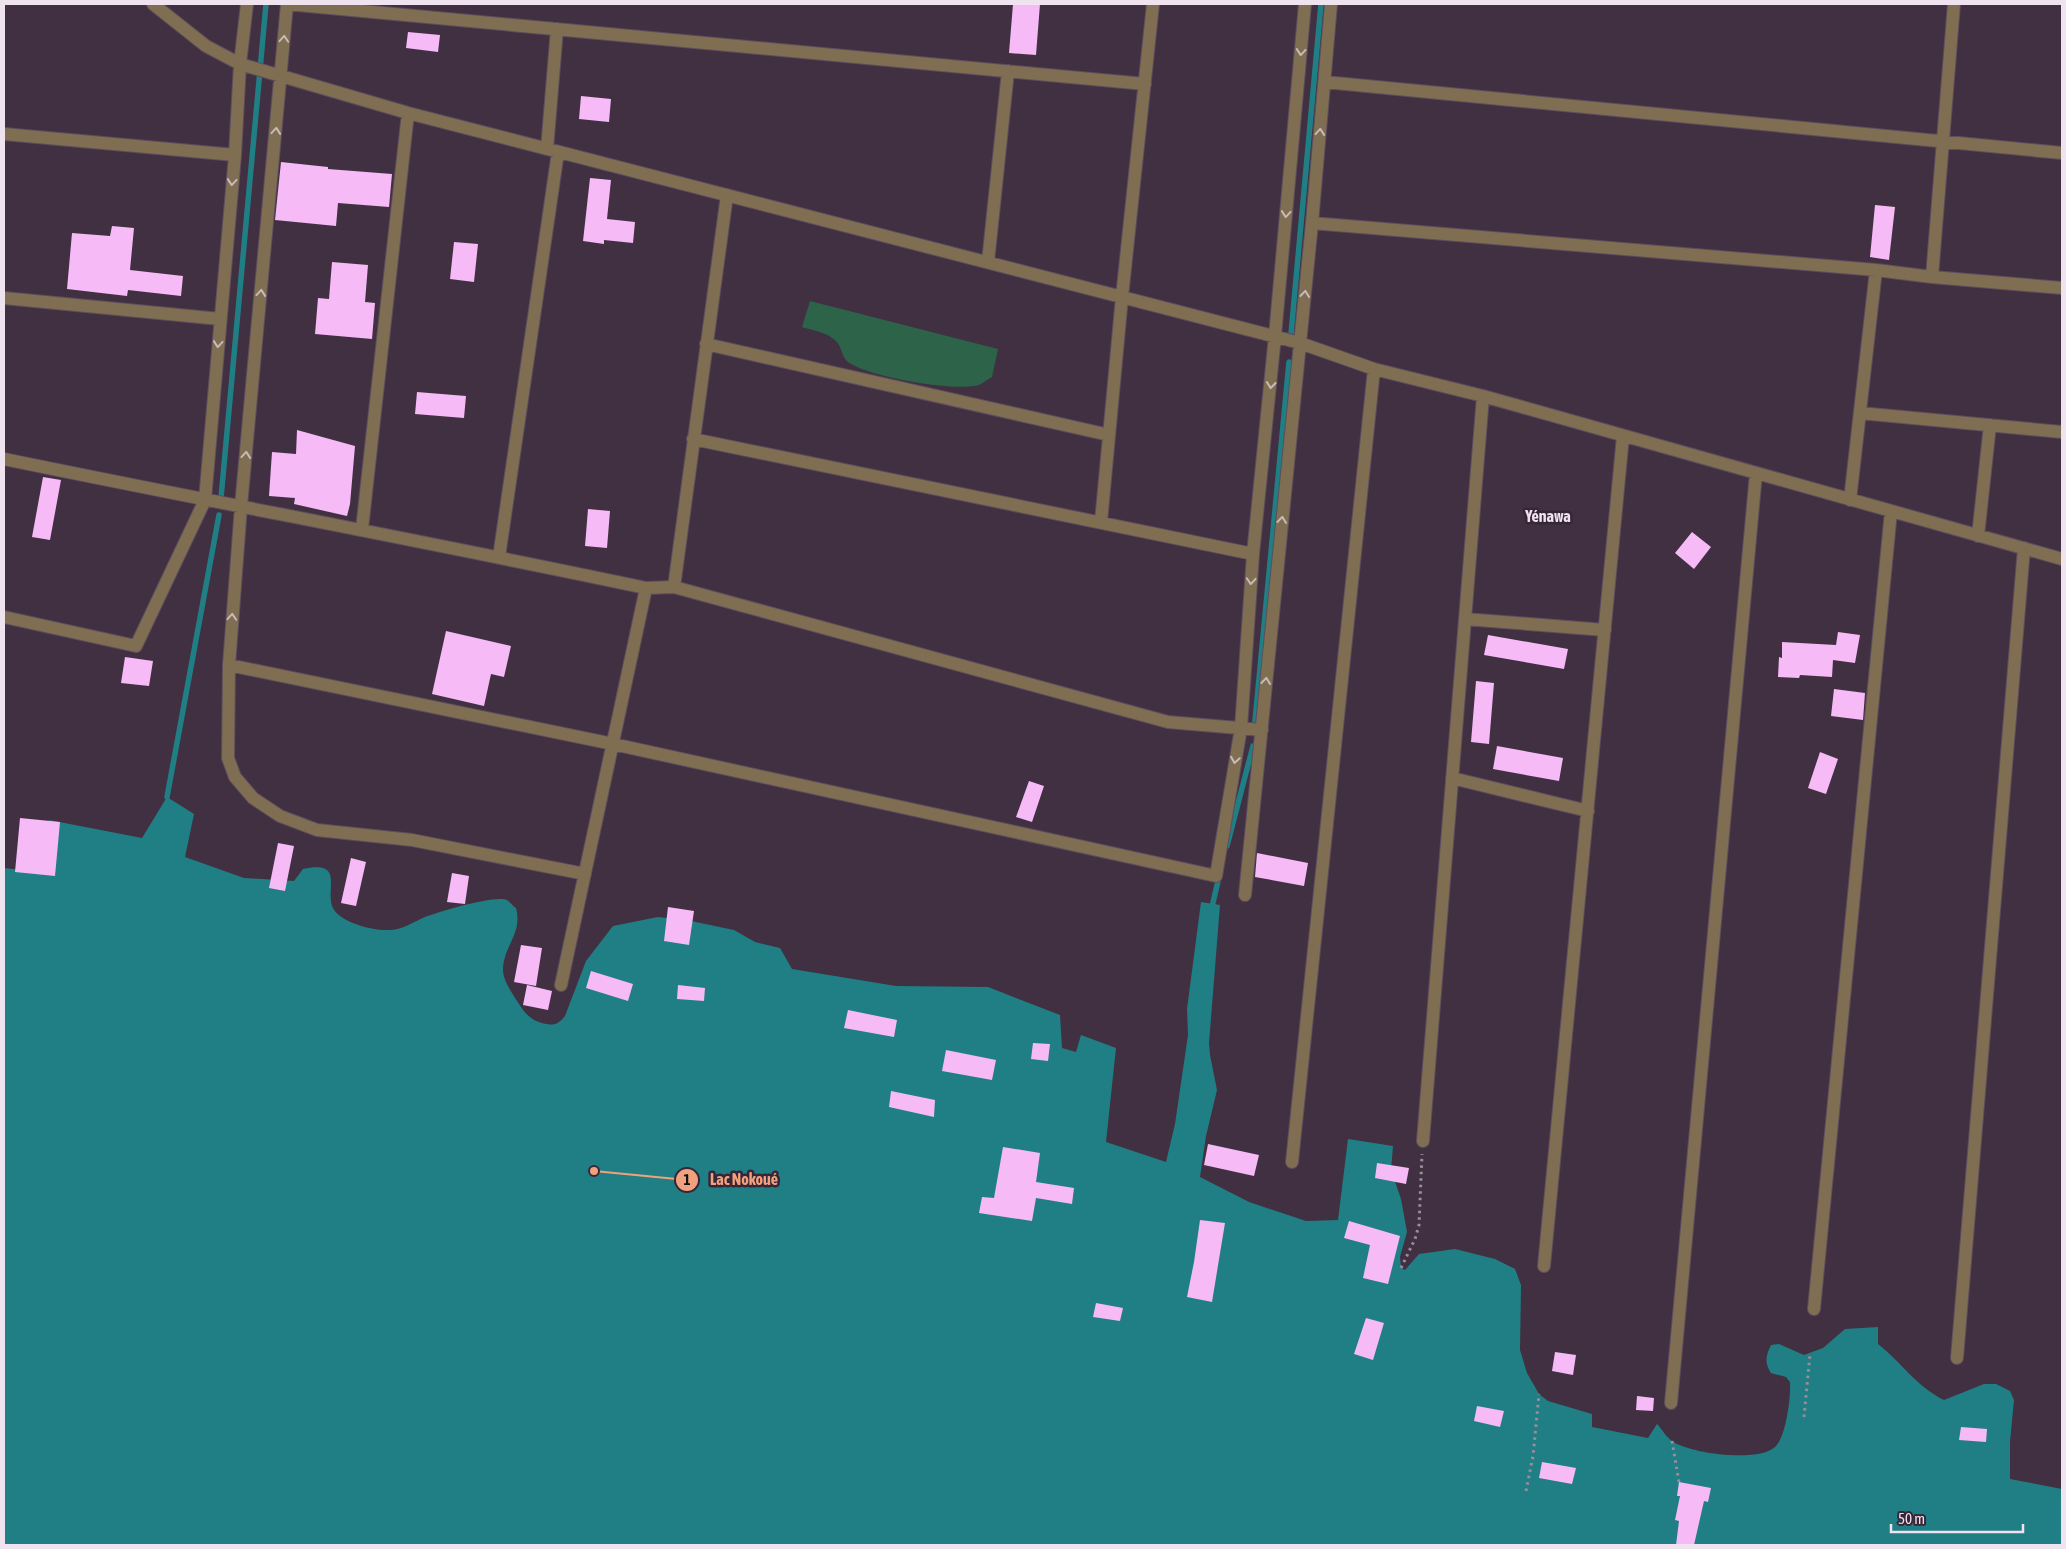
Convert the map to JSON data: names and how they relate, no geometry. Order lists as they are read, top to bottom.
{
  "districts": ["Yénawa"],
  "places": ["Lac Nokoué"],
  "scale_bar": "50 m"
}
